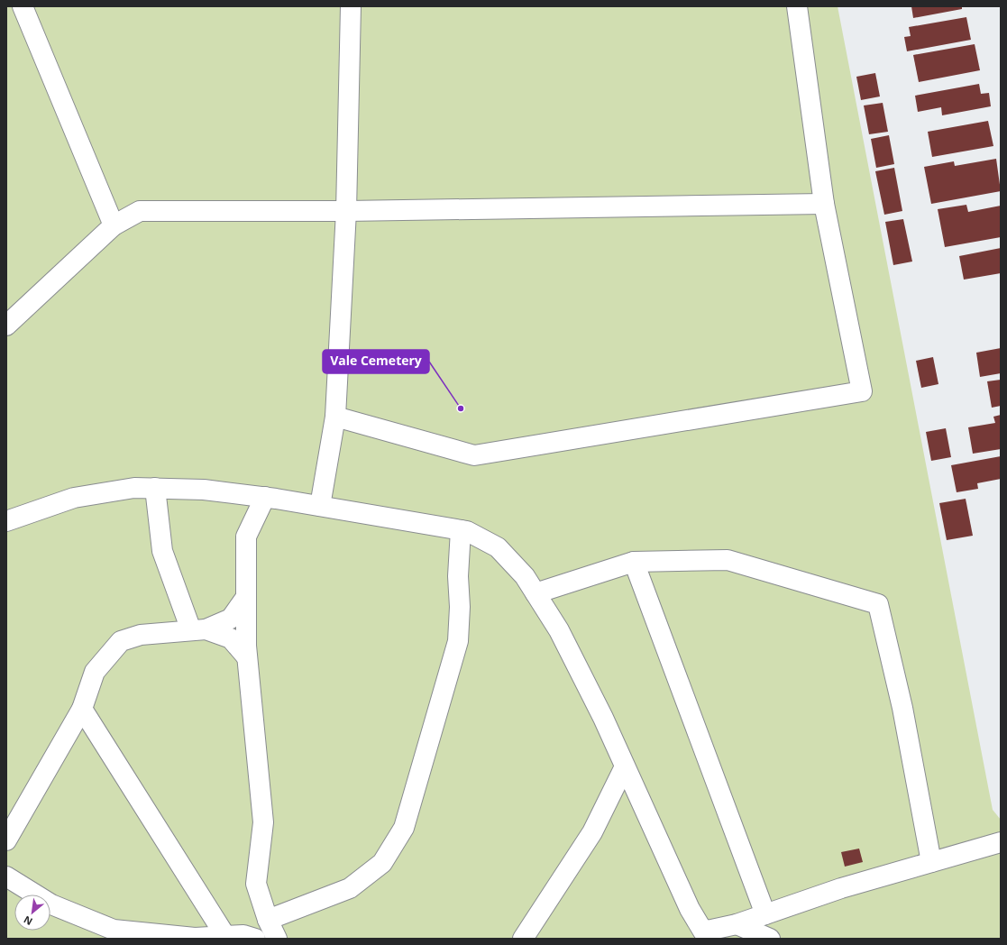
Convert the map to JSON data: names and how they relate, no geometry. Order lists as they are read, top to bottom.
{
  "places": ["Vale Cemetery"],
  "north": "bottom left"
}
